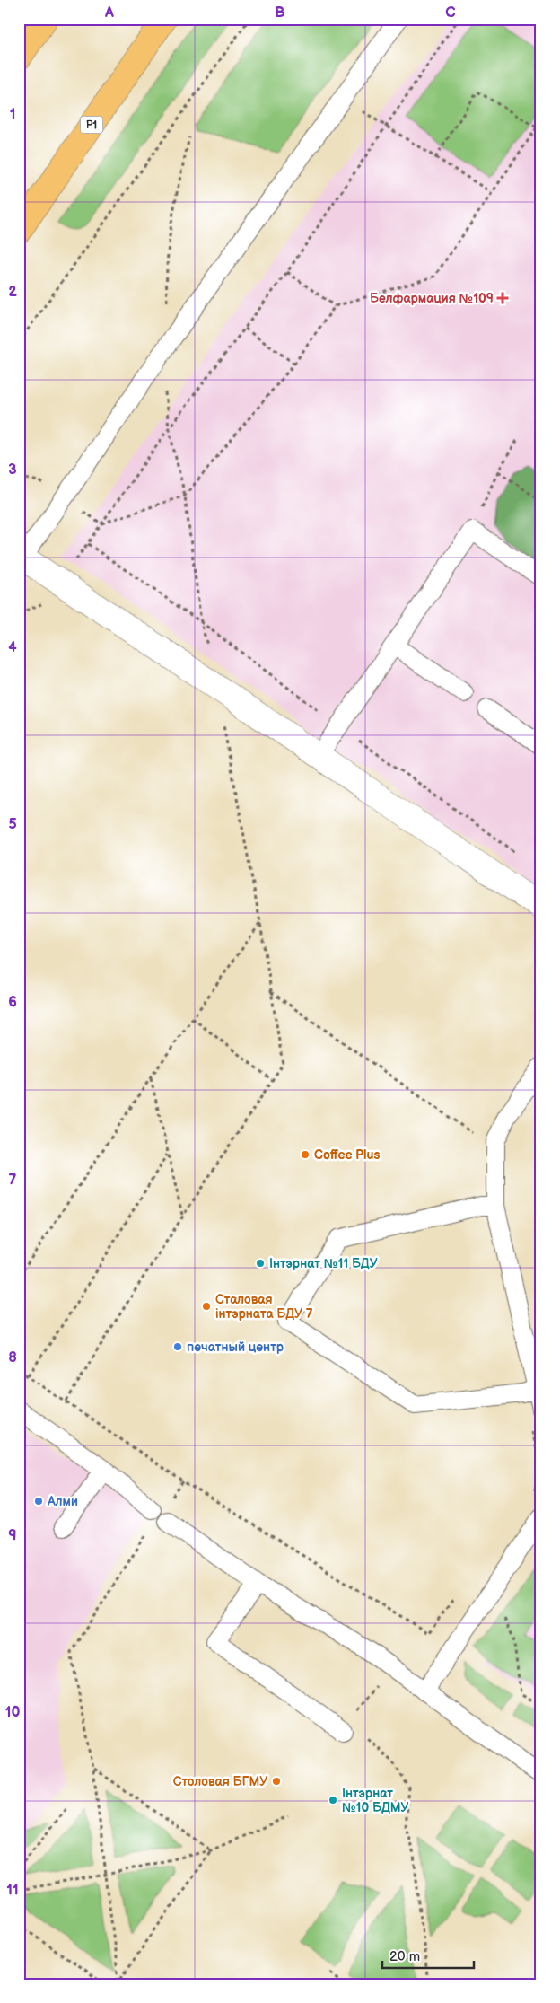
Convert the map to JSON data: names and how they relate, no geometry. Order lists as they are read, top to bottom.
{
  "streets": {
    "main road": ["Р1"]
  },
  "places": {
    "health": ["Белфармация №109"],
    "other": [
      "Coffee Plus",
      "Інтэрнат №11 БДУ",
      "Сталовая інтэрната БДУ 7",
      "печатный центр",
      "Алми",
      "Столовая БГМУ",
      "Інтэрнат №10 БДМУ"
    ]
  },
  "scale_bar": "20 m",
  "grid": {
    "columns": ["A", "B", "C"],
    "rows": [
      "1",
      "2",
      "3",
      "4",
      "5",
      "6",
      "7",
      "8",
      "9",
      "10",
      "11"
    ]
  }
}
